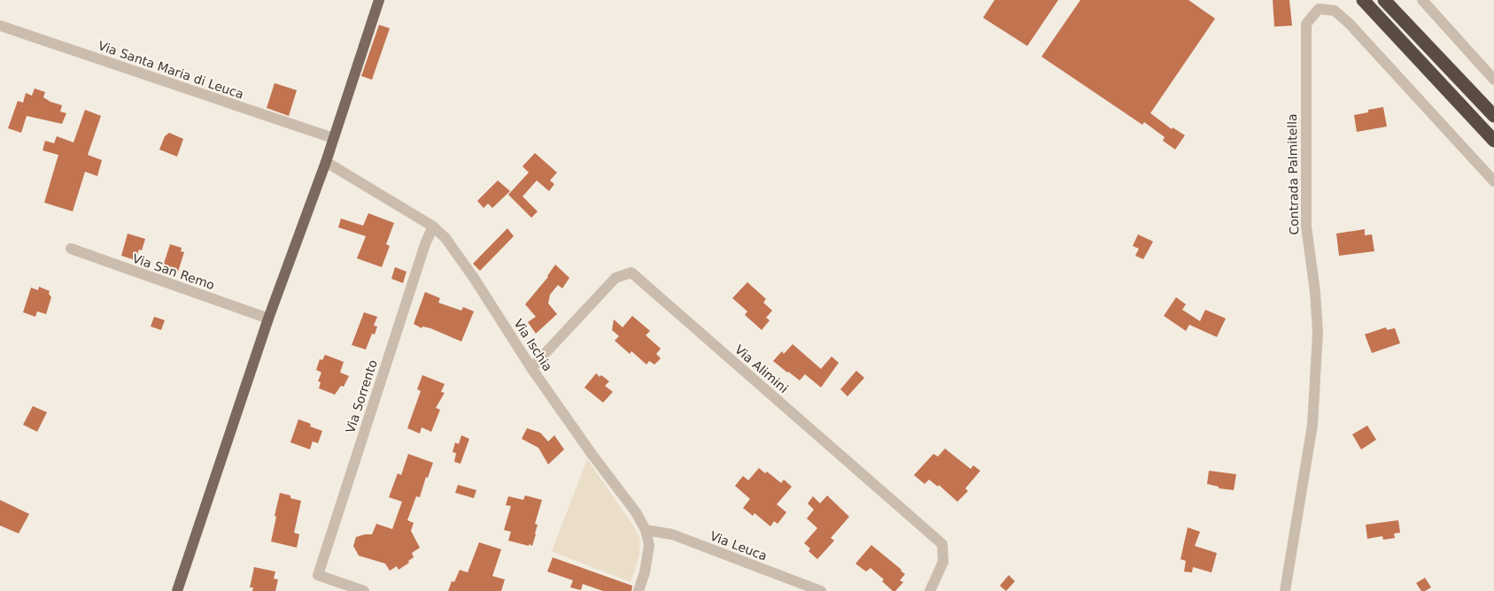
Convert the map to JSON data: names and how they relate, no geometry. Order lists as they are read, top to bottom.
{
  "streets": {
    "street": [
      "Via Santa Maria di Leuca",
      "Contrada Palmitella",
      "Via San Remo",
      "Via Ischia",
      "Via Alimini",
      "Via Sorrento",
      "Via Leuca"
    ]
  },
  "crossings": [
    ["Via Ischia", "Via Alimini"],
    ["Via Ischia", "Via Sorrento"],
    ["Via Ischia", "Via Leuca"]
  ]
}
